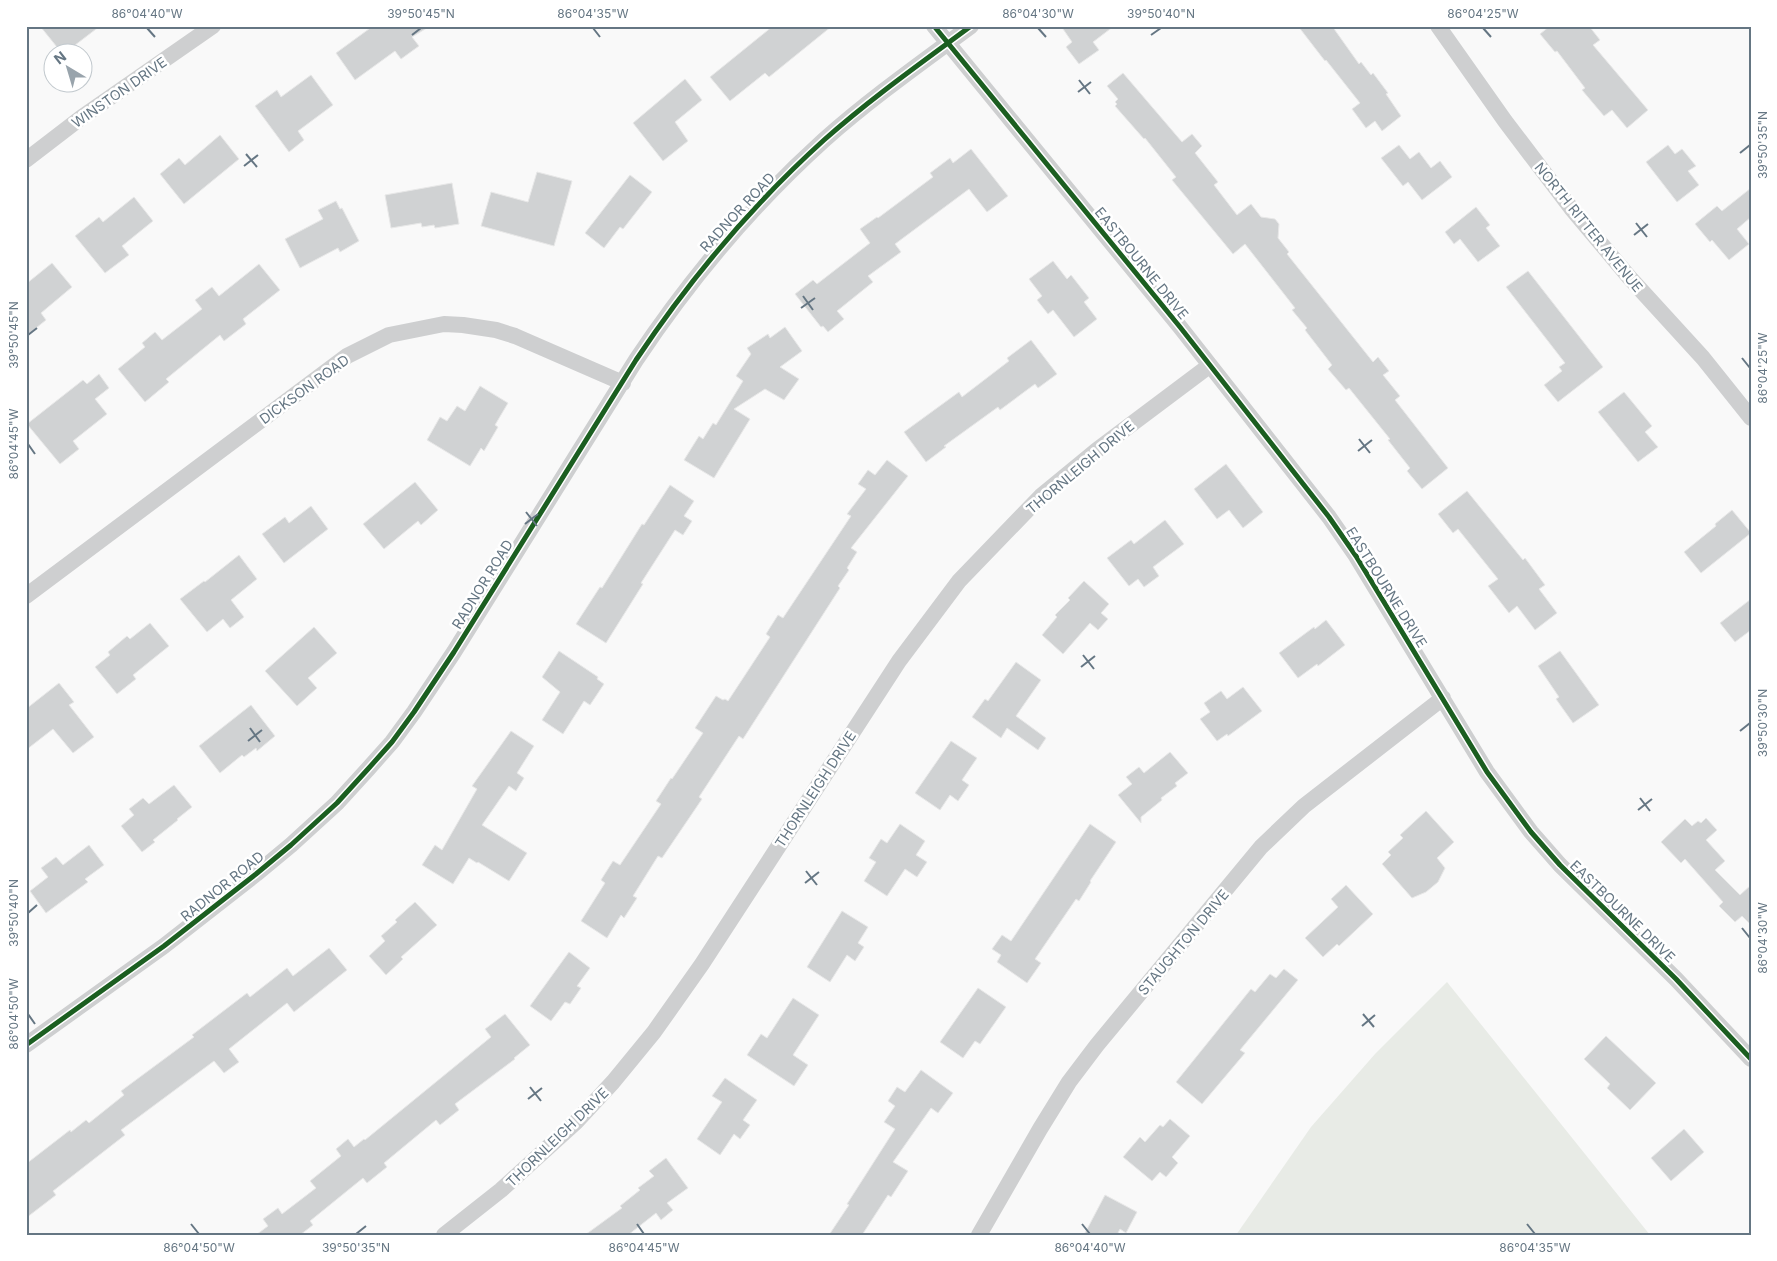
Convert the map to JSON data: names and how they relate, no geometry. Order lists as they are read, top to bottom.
{
  "streets": {
    "street": [
      "WINSTON DRIVE",
      "RADNOR ROAD",
      "NORTH RITTER AVENUE",
      "EASTBOURNE DRIVE",
      "DICKSON ROAD",
      "THORNLEIGH DRIVE",
      "STAUGHTON DRIVE"
    ]
  },
  "crossings": [
    ["RADNOR ROAD", "EASTBOURNE DRIVE"],
    ["RADNOR ROAD", "DICKSON ROAD"],
    ["EASTBOURNE DRIVE", "THORNLEIGH DRIVE"],
    ["EASTBOURNE DRIVE", "STAUGHTON DRIVE"]
  ],
  "north": "top left",
  "coordinates": [
    "86°04'40\"W",
    "39°50'45\"N",
    "86°04'35\"W",
    "86°04'30\"W",
    "39°50'40\"N",
    "86°04'25\"W",
    "39°50'35\"N",
    "86°04'45\"W",
    "39°50'30\"N",
    "86°04'50\"W"
  ]
}
